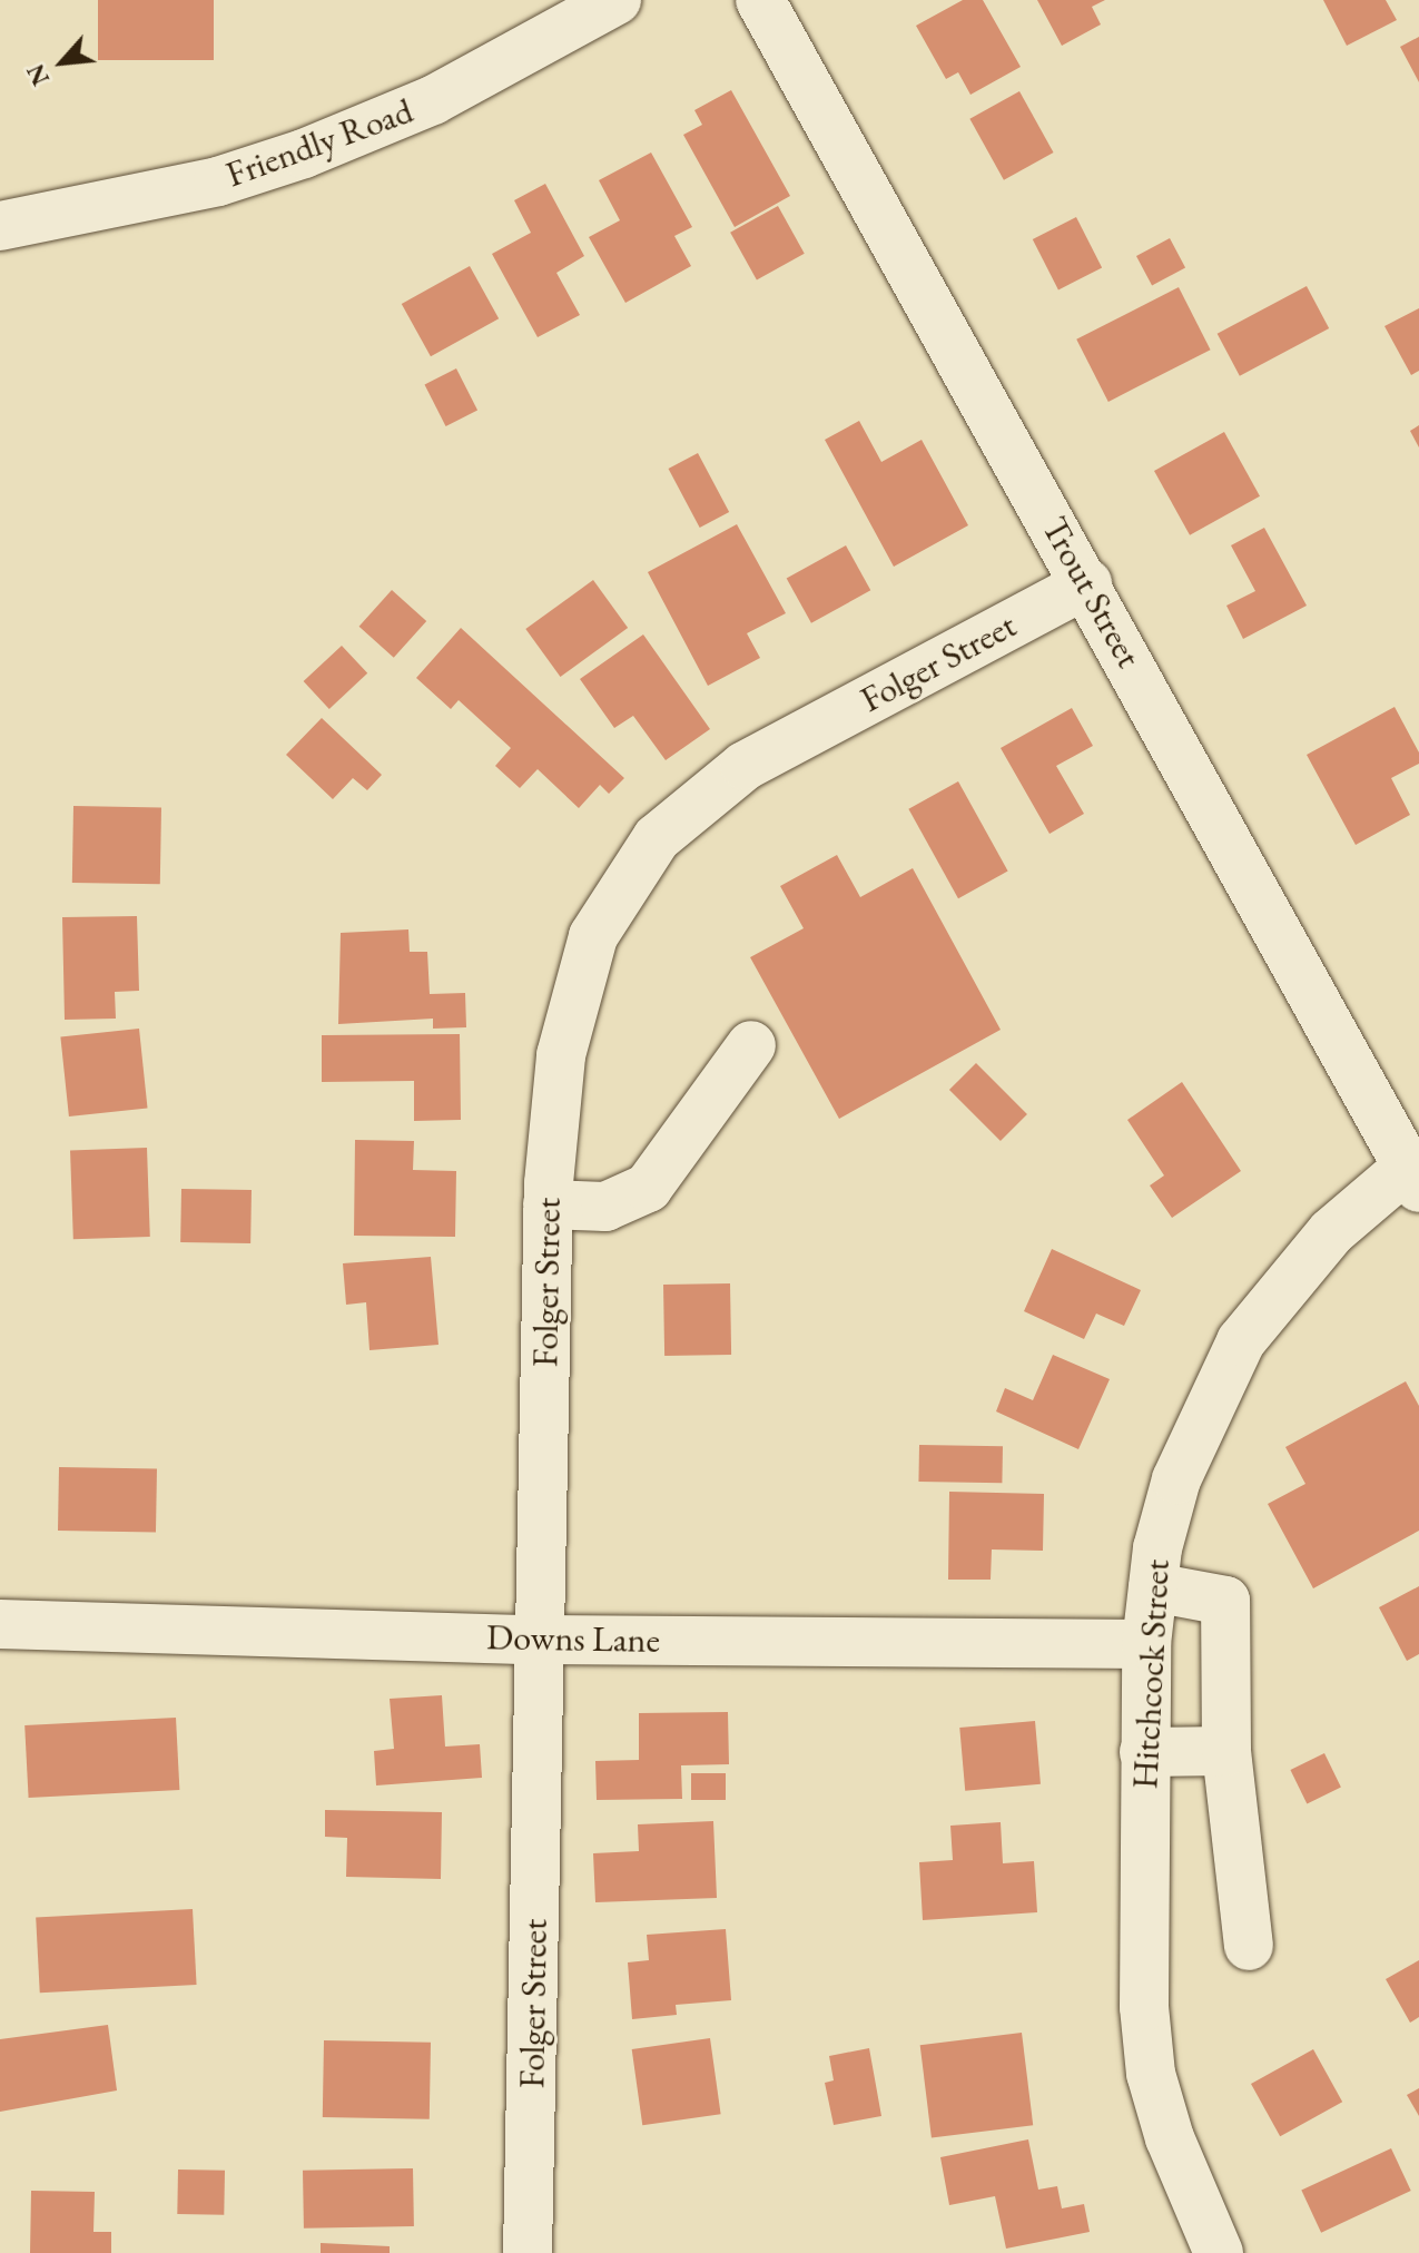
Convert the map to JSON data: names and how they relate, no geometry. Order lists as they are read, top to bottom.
{
  "streets": {
    "street": [
      "Friendly Road",
      "Trout Street",
      "Folger Street",
      "Downs Lane",
      "Hitchcock Street"
    ]
  },
  "crossings": [
    ["Trout Street", "Folger Street"],
    ["Trout Street", "Hitchcock Street"],
    ["Folger Street", "Downs Lane"],
    ["Downs Lane", "Hitchcock Street"]
  ],
  "north": "bottom left"
}
